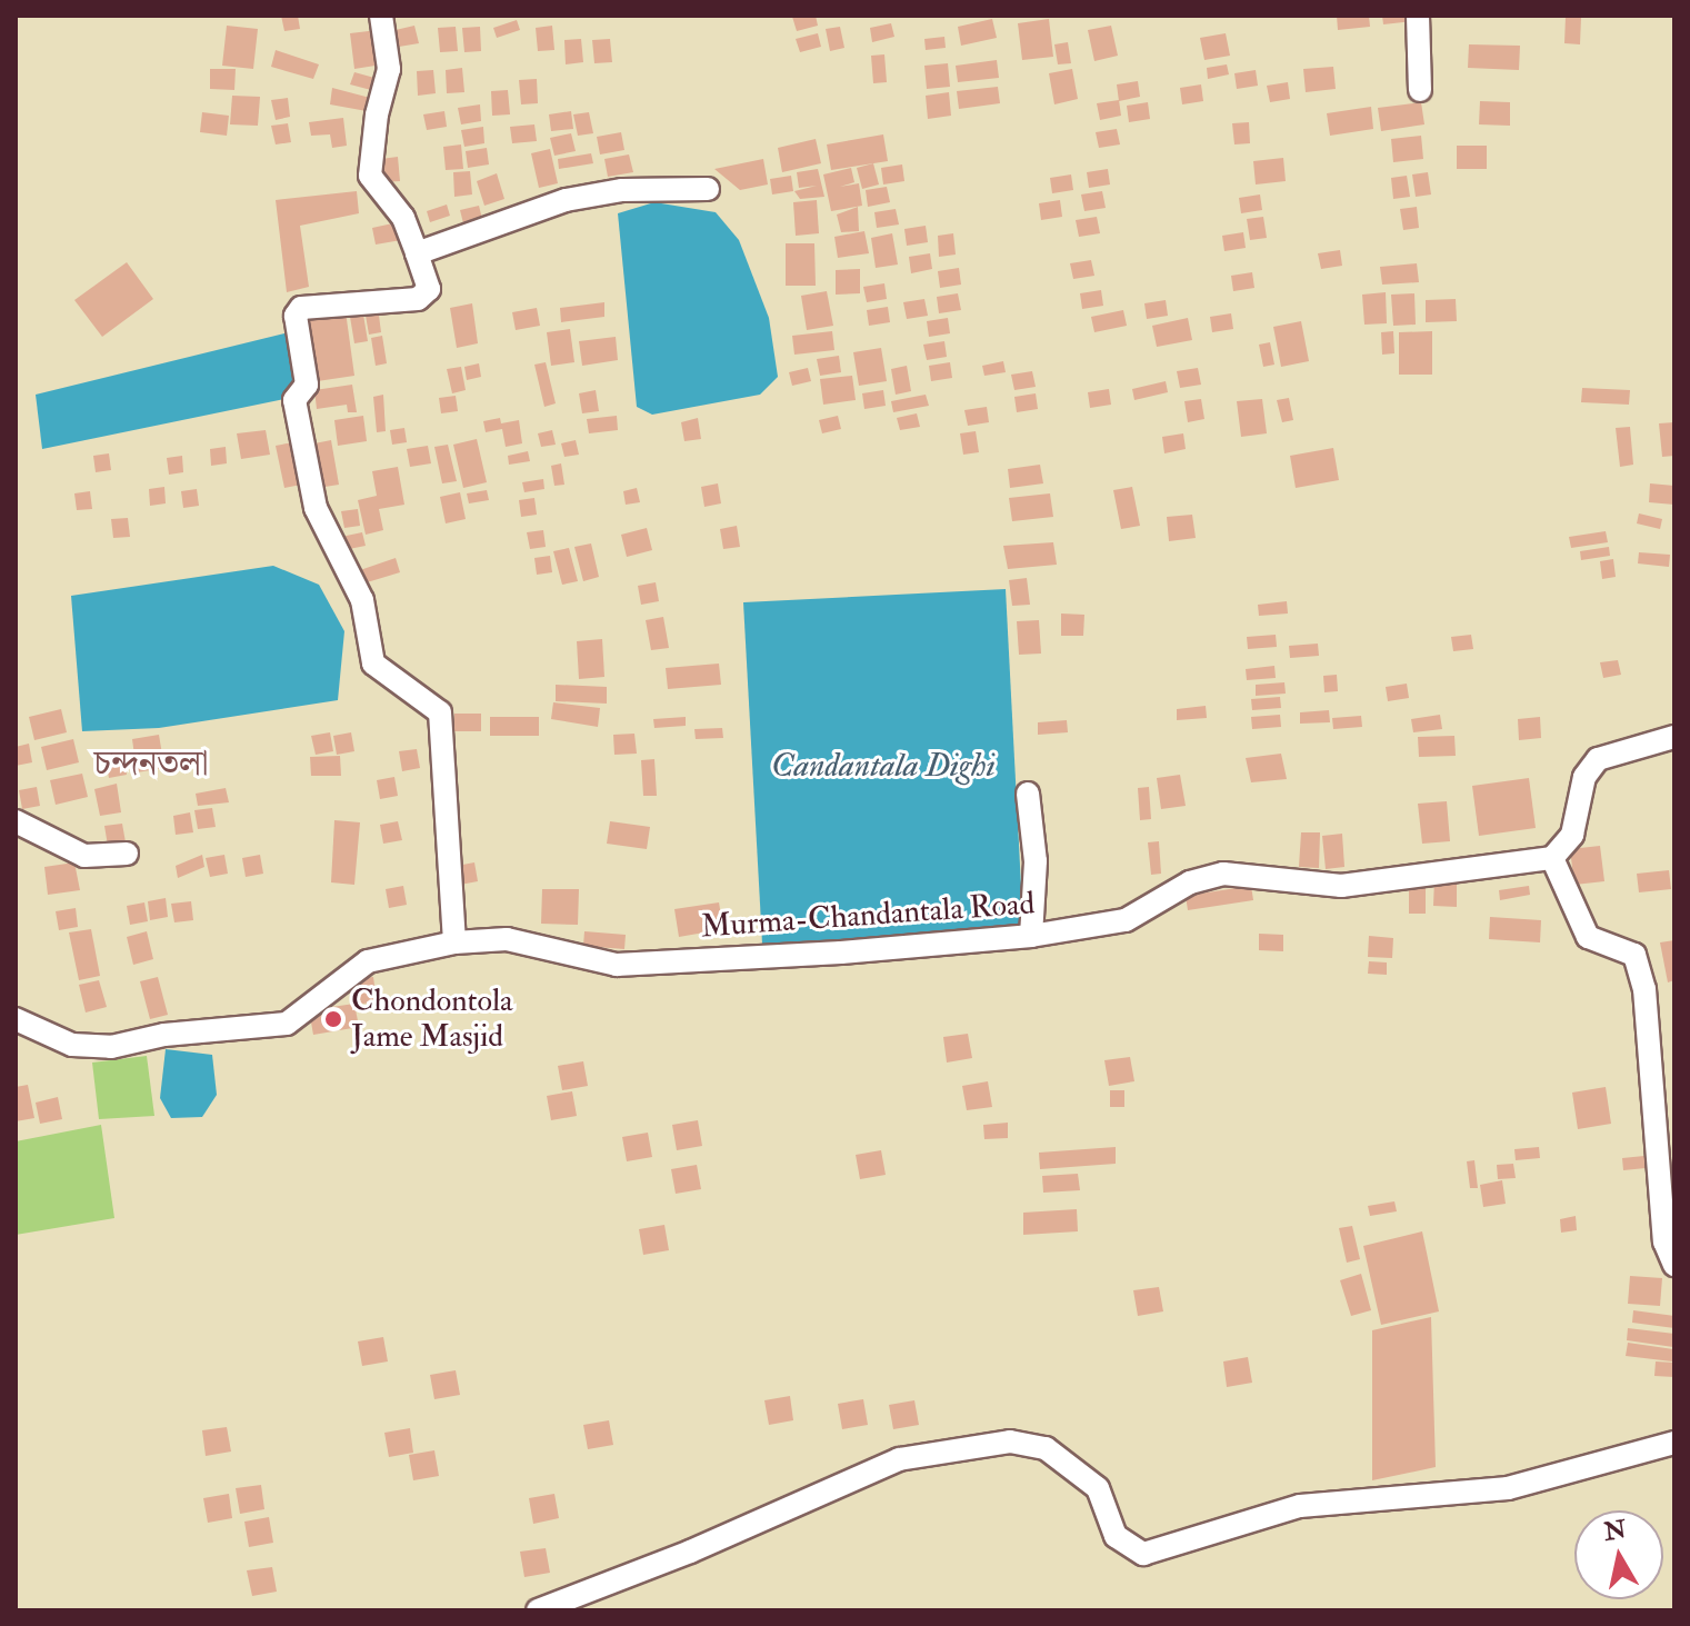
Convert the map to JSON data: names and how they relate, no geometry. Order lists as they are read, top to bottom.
{
  "streets": {
    "street": ["Murma-Chandantala Road"]
  },
  "districts": ["চন্দনতলা"],
  "water": ["Candantala Dighi"],
  "places": ["Chondontola Jame Masjid"],
  "north": "top"
}
